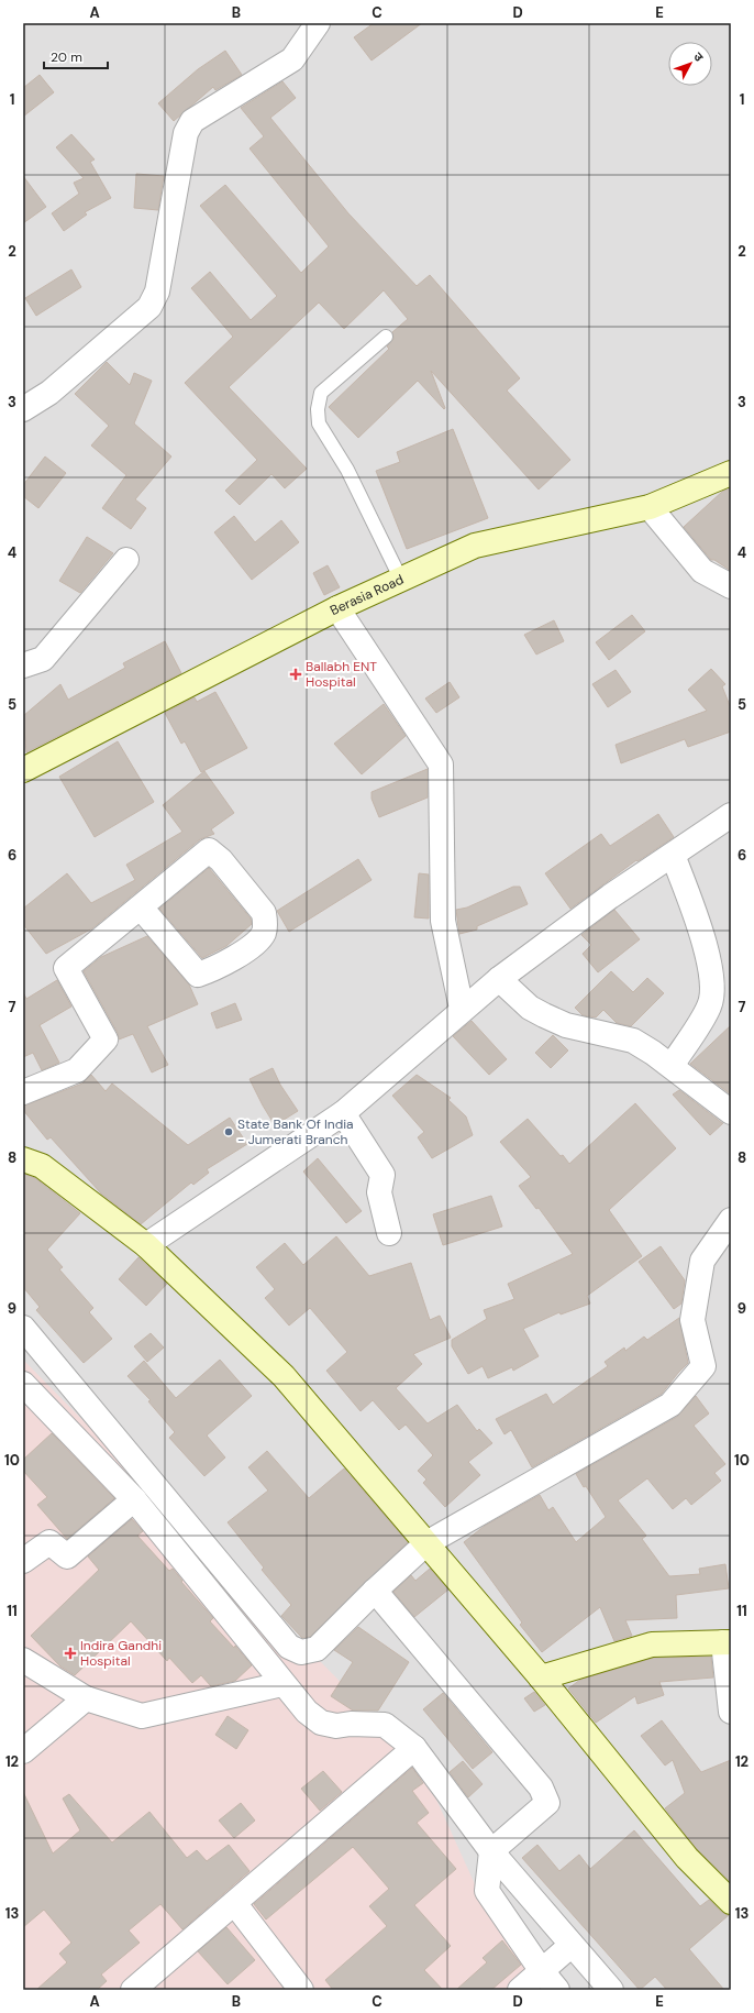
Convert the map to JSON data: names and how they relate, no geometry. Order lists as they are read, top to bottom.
{
  "streets": {
    "street": ["Berasia Road"]
  },
  "places": {
    "health": ["Ballabh ENT Hospital", "Indira Gandhi Hospital"],
    "other": ["State Bank Of India - Jumerati Branch"]
  },
  "scale_bar": "20 m",
  "north": "top right",
  "grid": {
    "columns": [
      "A",
      "B",
      "C",
      "D",
      "E"
    ],
    "rows": [
      "1",
      "2",
      "3",
      "4",
      "5",
      "6",
      "7",
      "8",
      "9",
      "10",
      "11",
      "12",
      "13"
    ]
  }
}
